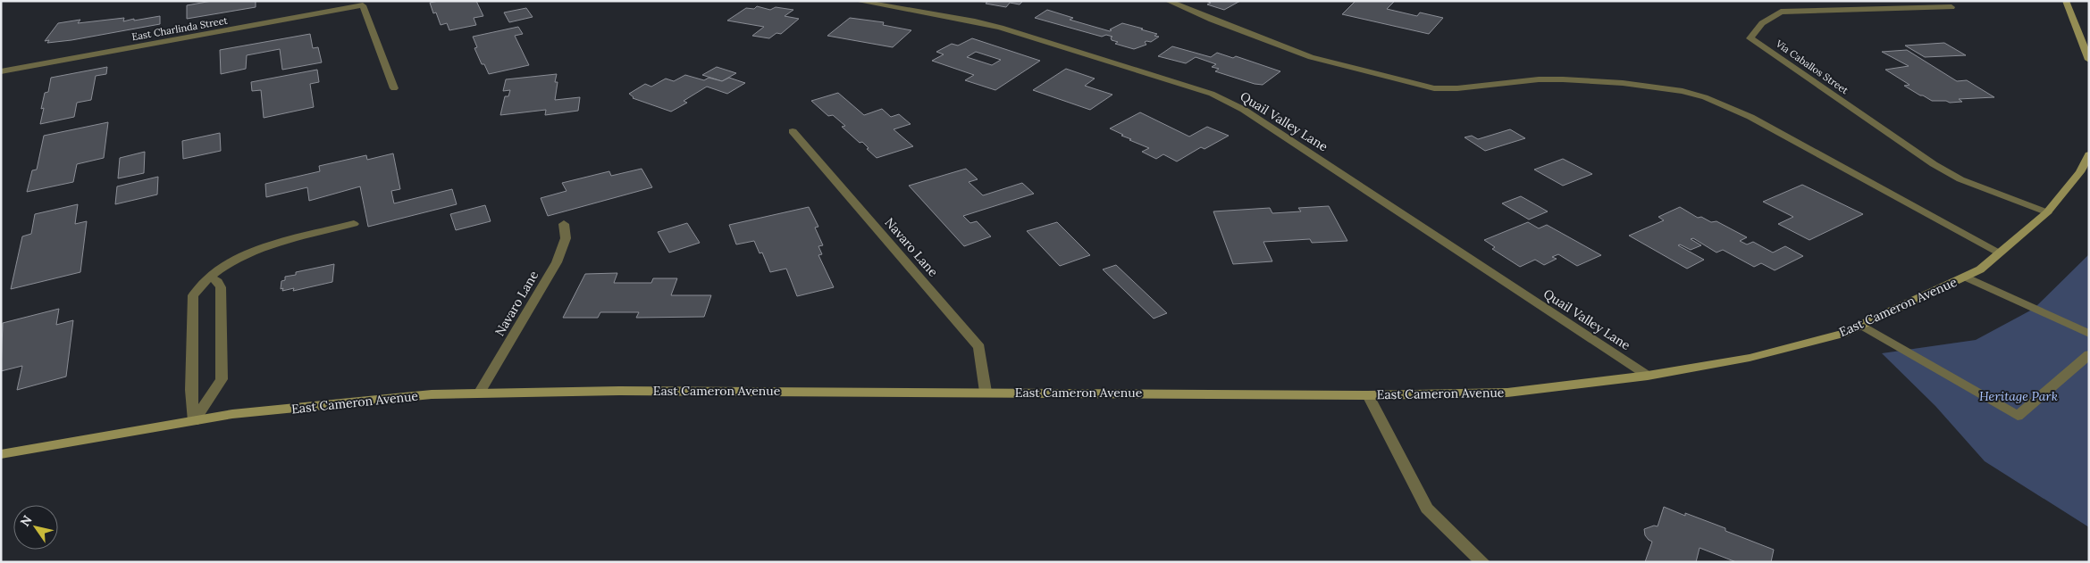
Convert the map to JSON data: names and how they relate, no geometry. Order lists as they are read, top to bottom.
{
  "streets": {
    "main road": ["East Cameron Avenue"],
    "street": [
      "East Charlinda Street",
      "Via Caballos Street",
      "Quail Valley Lane",
      "Navaro Lane"
    ]
  },
  "crossings": [
    ["Via Caballos Street", "East Cameron Avenue"],
    ["Quail Valley Lane", "East Cameron Avenue"],
    ["Navaro Lane", "East Cameron Avenue"]
  ],
  "parks": ["Heritage Park"],
  "north": "top left"
}
